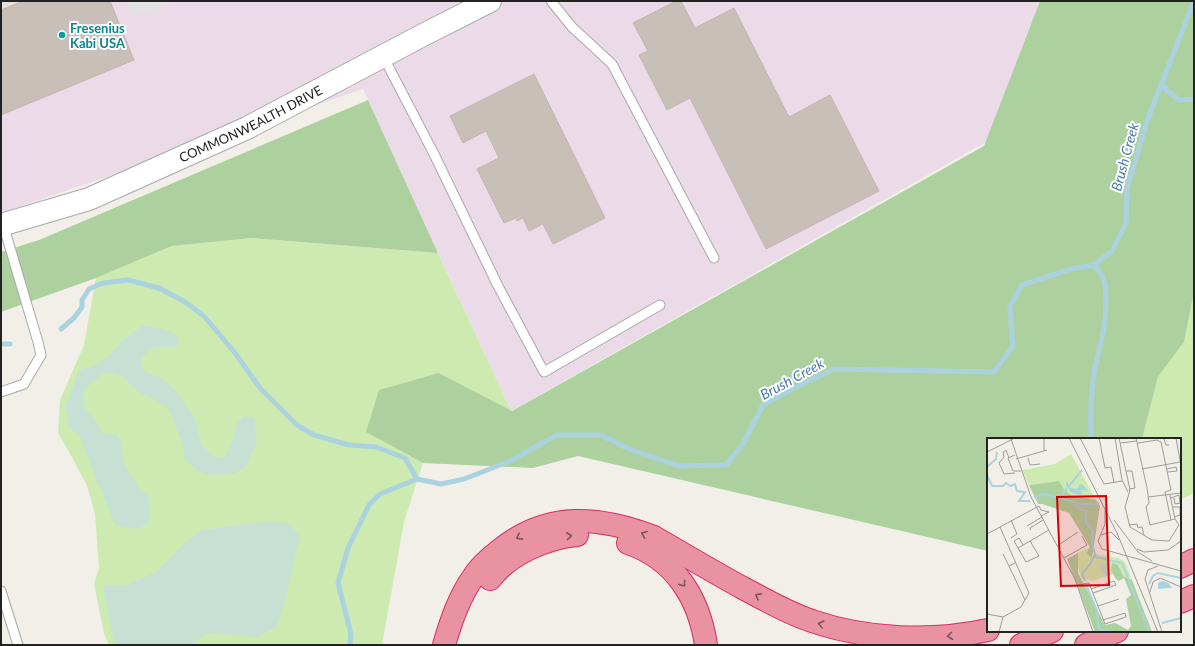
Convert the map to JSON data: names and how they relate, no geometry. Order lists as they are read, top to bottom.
{
  "streets": {
    "street": ["COMMONWEALTH DRIVE"]
  },
  "water": ["Brush Creek"],
  "places": ["Fresenius Kabi USA"]
}
